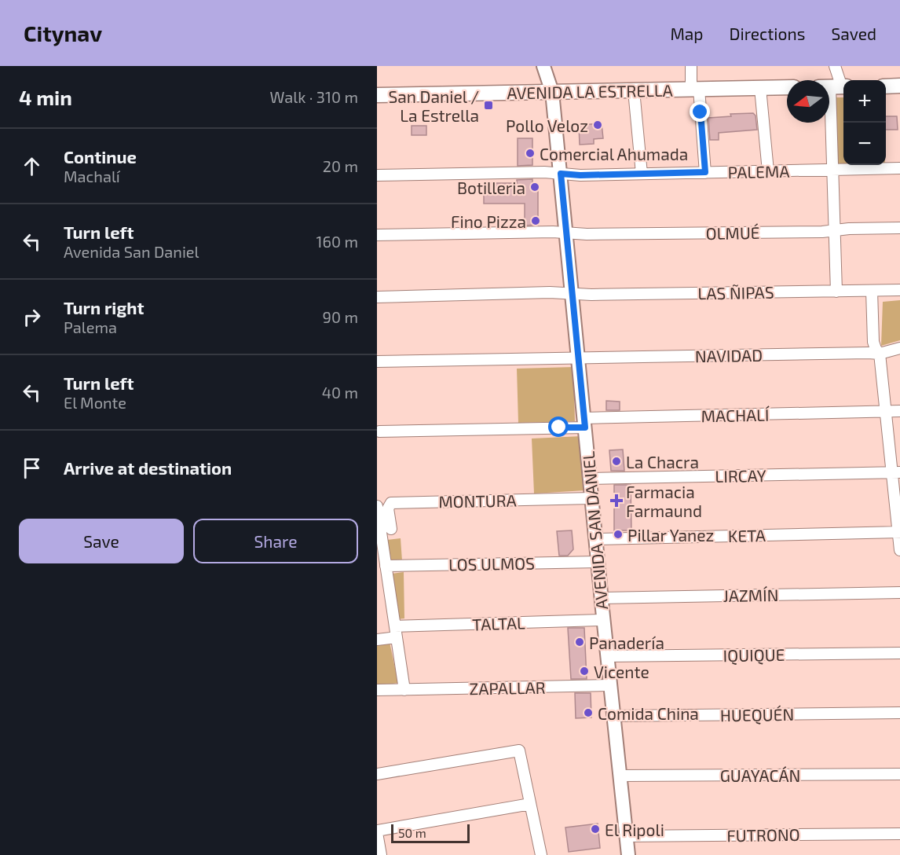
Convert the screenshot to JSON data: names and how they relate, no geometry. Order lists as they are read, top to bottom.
{
  "streets": {
    "main road": ["AVENIDA LA ESTRELLA"],
    "street": [
      "PALEMA",
      "OLMUÉ",
      "LAS ÑIPAS",
      "NAVIDAD",
      "MACHALÍ",
      "LIRCAY",
      "MONTURA",
      "AVENIDA SAN DANIEL",
      "KETA",
      "LOS ULMOS",
      "JAZMÍN",
      "TALTAL",
      "IQUIQUE",
      "ZAPALLAR",
      "HUEQUÉN",
      "GUAYACÁN",
      "FUTRONO"
    ]
  },
  "crossings": [
    ["AVENIDA LA ESTRELLA", "AVENIDA SAN DANIEL"],
    ["PALEMA", "AVENIDA SAN DANIEL"],
    ["OLMUÉ", "AVENIDA SAN DANIEL"],
    ["LAS ÑIPAS", "AVENIDA SAN DANIEL"],
    ["NAVIDAD", "AVENIDA SAN DANIEL"],
    ["MACHALÍ", "AVENIDA SAN DANIEL"],
    ["LIRCAY", "AVENIDA SAN DANIEL"],
    ["MONTURA", "AVENIDA SAN DANIEL"],
    ["AVENIDA SAN DANIEL", "KETA"],
    ["AVENIDA SAN DANIEL", "LOS ULMOS"],
    ["AVENIDA SAN DANIEL", "JAZMÍN"],
    ["AVENIDA SAN DANIEL", "TALTAL"],
    ["AVENIDA SAN DANIEL", "IQUIQUE"],
    ["AVENIDA SAN DANIEL", "ZAPALLAR"],
    ["AVENIDA SAN DANIEL", "HUEQUÉN"],
    ["AVENIDA SAN DANIEL", "GUAYACÁN"],
    ["AVENIDA SAN DANIEL", "FUTRONO"]
  ],
  "places": {
    "transit": ["San Daniel / La Estrella"],
    "other": [
      "Pollo Veloz",
      "Comercial Ahumada",
      "Botilleria",
      "Fino Pizza",
      "La Chacra",
      "Pillar Yanez",
      "Panadería",
      "Vicente",
      "Comida China",
      "El Ripoli"
    ],
    "health": ["Farmacia Farmaund"]
  },
  "scale_bar": "50 m",
  "north": "left",
  "page": {
    "header": "Citynav",
    "nav": ["Map", "Directions", "Saved"],
    "heading": ["4 min", "Walk · 310 m"],
    "map_buttons": ["+", "−"],
    "list": [
      ["Continue", "Machalí", "20 m"],
      ["Turn left", "Avenida San Daniel", "160 m"],
      ["Turn right", "Palema", "90 m"],
      ["Turn left", "El Monte", "40 m"],
      "Arrive at destination"
    ],
    "buttons": ["Save", "Share"],
    "scale": "50 m"
  }
}
